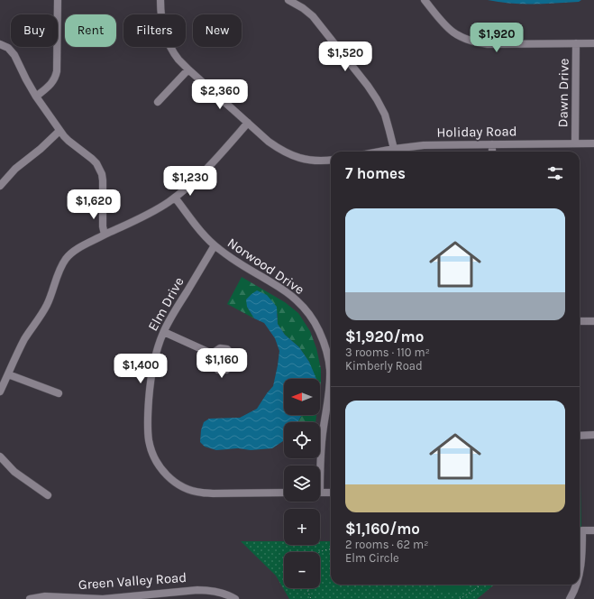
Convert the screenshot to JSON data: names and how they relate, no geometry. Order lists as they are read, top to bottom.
{
  "streets": {
    "street": [
      "Dawn Drive",
      "Holiday Road",
      "Norwood Drive",
      "Elm Drive",
      "Green Valley Road"
    ]
  },
  "crossings": [
    ["Dawn Drive", "Holiday Road"],
    ["Norwood Drive", "Elm Drive"]
  ],
  "north": "left",
  "page": {
    "chip": [
      "Buy",
      "Rent",
      "Filters",
      "New"
    ],
    "price": [
      "$1,920",
      "$1,520",
      "$2,360",
      "$1,230",
      "$1,620",
      "$1,160",
      "$1,400"
    ],
    "heading": "7 homes",
    "list": [
      {
        "name": "$1,920/mo",
        "note": "3 rooms · 110 m² · Kimberly Road"
      },
      {
        "name": "$1,160/mo",
        "note": "2 rooms · 62 m² · Elm Circle"
      }
    ],
    "map_buttons": ["+", "−"]
  }
}
